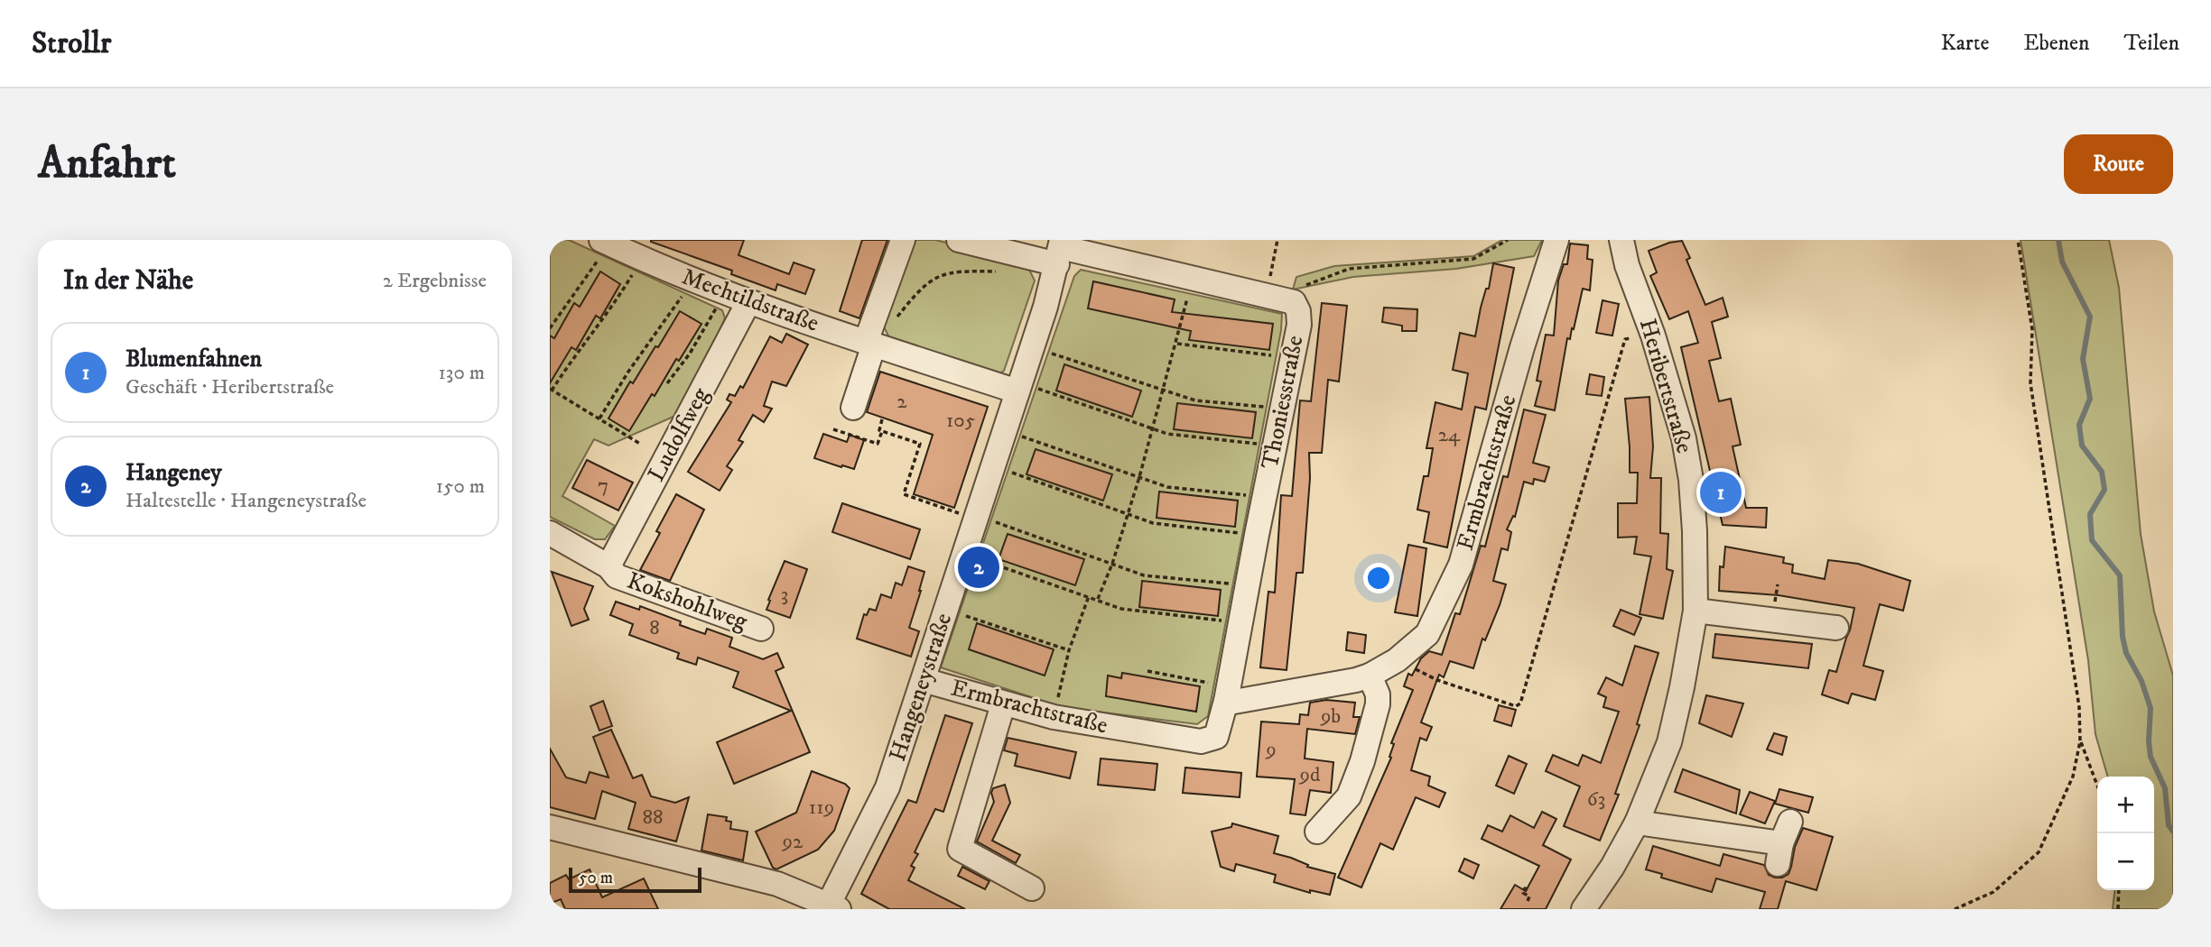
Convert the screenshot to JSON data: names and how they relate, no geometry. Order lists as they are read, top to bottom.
{
  "streets": {
    "street": [
      "Mechtildstraße",
      "Heribertstraße",
      "Thoniesstraße",
      "Ludolfweg",
      "Ermbrachtstraße",
      "Kokshohlweg",
      "Hangeneystraße"
    ]
  },
  "crossings": [
    ["Mechtildstraße", "Ludolfweg"],
    ["Mechtildstraße", "Hangeneystraße"],
    ["Thoniesstraße", "Ermbrachtstraße"],
    ["Thoniesstraße", "Hangeneystraße"],
    ["Ludolfweg", "Kokshohlweg"],
    ["Ermbrachtstraße", "Hangeneystraße"]
  ],
  "house_numbers": [
    "2",
    "105",
    "24",
    "7",
    "3",
    "8",
    "9b",
    "9",
    "9d",
    "63",
    "119",
    "88",
    "92"
  ],
  "scale_bar": "50 m",
  "page": {
    "header": "Strollr",
    "nav": ["Karte", "Ebenen", "Teilen"],
    "buttons": "Route",
    "title": "Anfahrt",
    "heading": ["In der Nähe", "2 Ergebnisse"],
    "list": [
      {
        "mark": "1",
        "name": "Blumenfahnen",
        "note": "Geschäft · Heribertstraße",
        "value": "130 m"
      },
      {
        "mark": "2",
        "name": "Hangeney",
        "note": "Haltestelle · Hangeneystraße",
        "value": "150 m"
      }
    ],
    "pins": ["1", "2"],
    "map_buttons": ["+", "−"],
    "scale": "50 m"
  }
}
